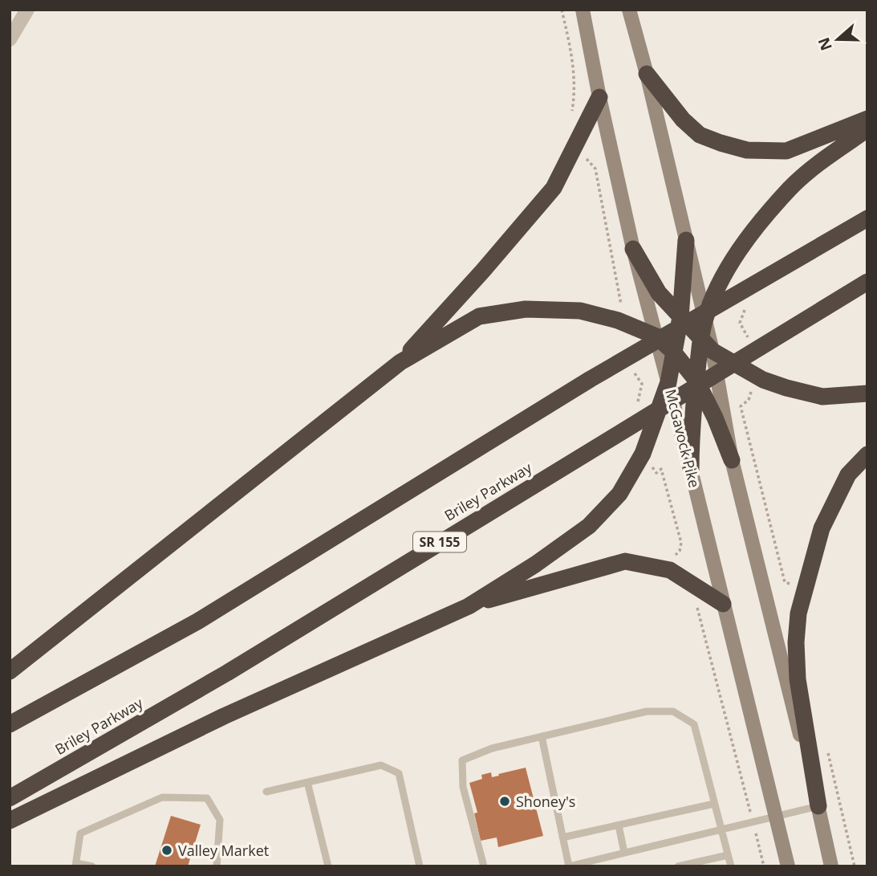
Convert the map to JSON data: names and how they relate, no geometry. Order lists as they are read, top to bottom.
{
  "streets": {
    "highway": ["Briley Parkway", "SR 155"],
    "street": ["McGavock Pike"]
  },
  "places": ["Shoney's", "Valley Market"],
  "north": "left"
}
